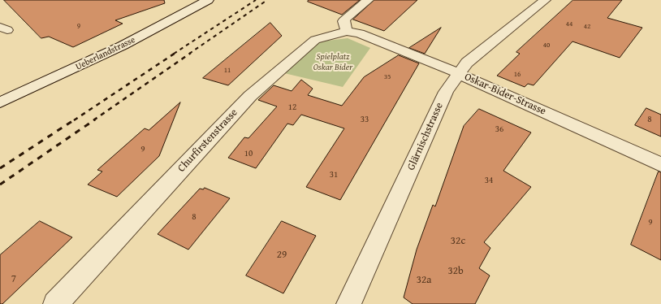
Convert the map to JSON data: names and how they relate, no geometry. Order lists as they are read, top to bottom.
{
  "streets": {
    "street": [
      "Ueberlandstrasse",
      "Oskar-Bider-Strasse",
      "Glärnischstrasse",
      "Churfirstenstrasse"
    ]
  },
  "crossings": [
    ["Oskar-Bider-Strasse", "Glärnischstrasse"],
    ["Oskar-Bider-Strasse", "Churfirstenstrasse"]
  ],
  "parks": ["Spielplatz Oskar Bider"],
  "house_numbers": [
    "44",
    "9",
    "42",
    "40",
    "11",
    "16",
    "35",
    "12",
    "33",
    "8",
    "36",
    "9",
    "10",
    "31",
    "34",
    "8",
    "9",
    "32c",
    "29",
    "32b",
    "7",
    "32a"
  ]
}
